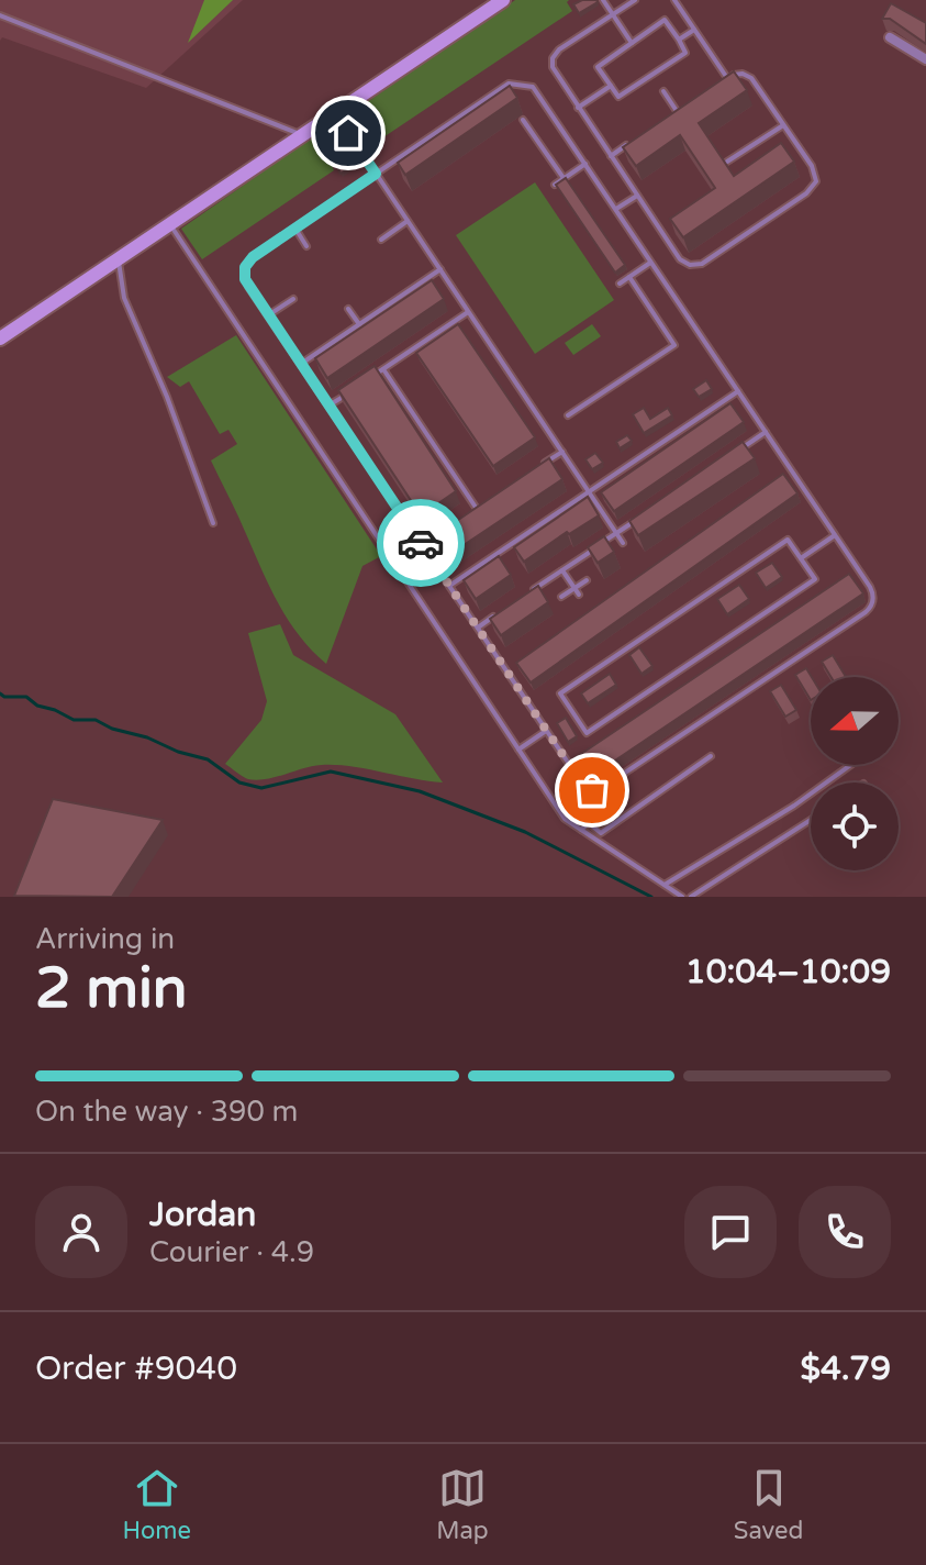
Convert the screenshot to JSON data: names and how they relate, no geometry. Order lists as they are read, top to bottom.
{
  "north": "left",
  "page": {
    "heading": ["2 min", "Arriving in", "10:04–10:09"],
    "panel": [
      "Jordan",
      "Courier · 4.9",
      "Order #9040",
      "$4.79"
    ],
    "bar": "On the way · 390 m",
    "tabs": ["Home", "Map", "Saved"]
  }
}
